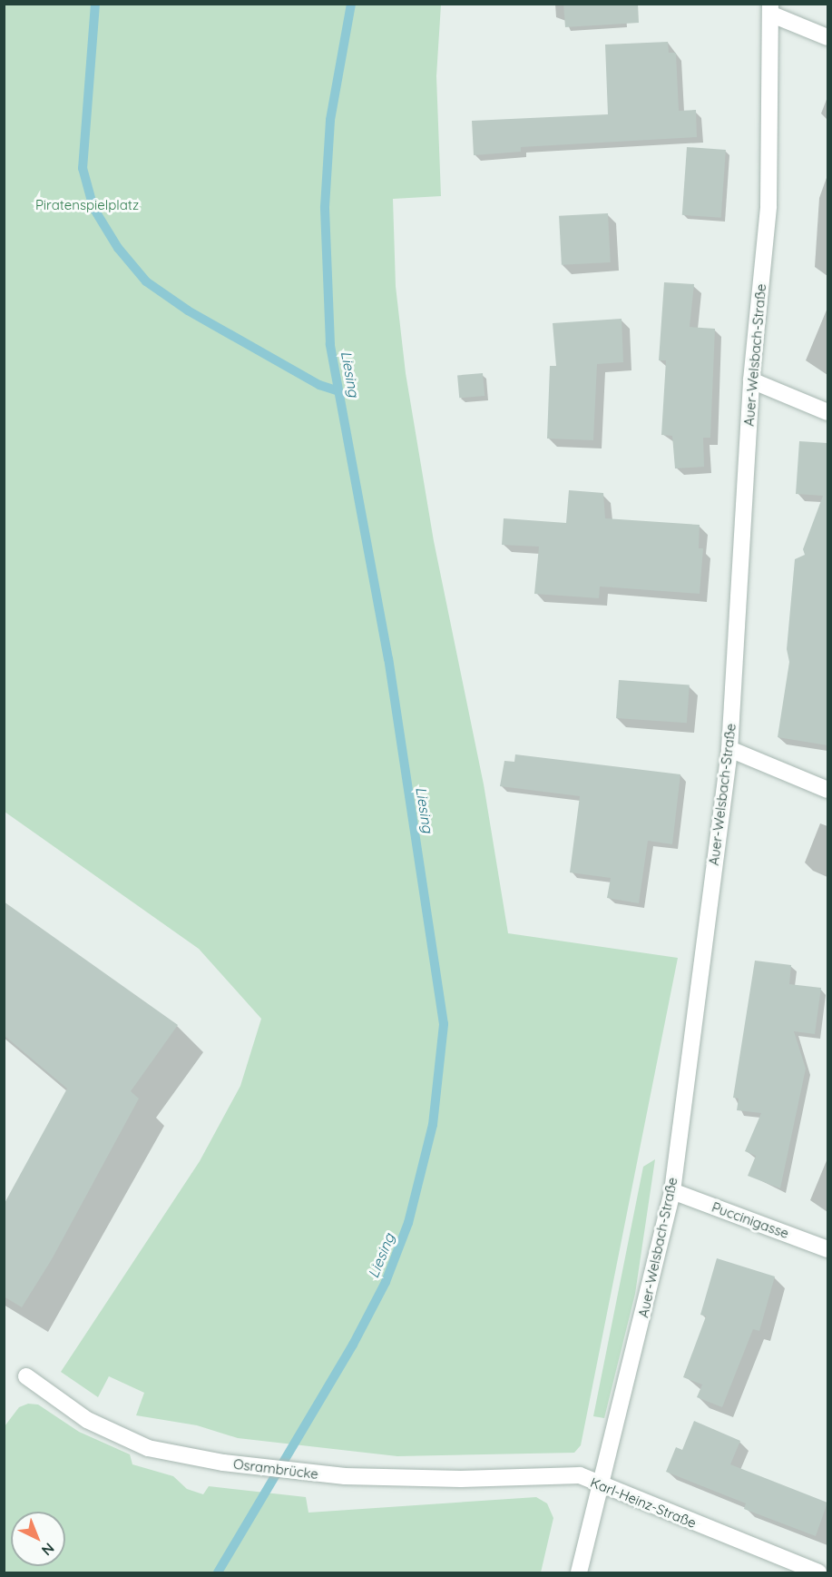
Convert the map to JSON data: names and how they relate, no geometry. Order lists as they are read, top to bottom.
{
  "streets": {
    "street": [
      "Auer-Welsbach-Straße",
      "Puccinigasse",
      "Osrambrücke",
      "Karl-Heinz-Straße"
    ]
  },
  "crossings": [
    ["Auer-Welsbach-Straße", "Puccinigasse"],
    ["Auer-Welsbach-Straße", "Karl-Heinz-Straße"],
    ["Osrambrücke", "Karl-Heinz-Straße"]
  ],
  "water": ["Liesing"],
  "parks": ["Piratenspielplatz"],
  "north": "bottom right"
}
